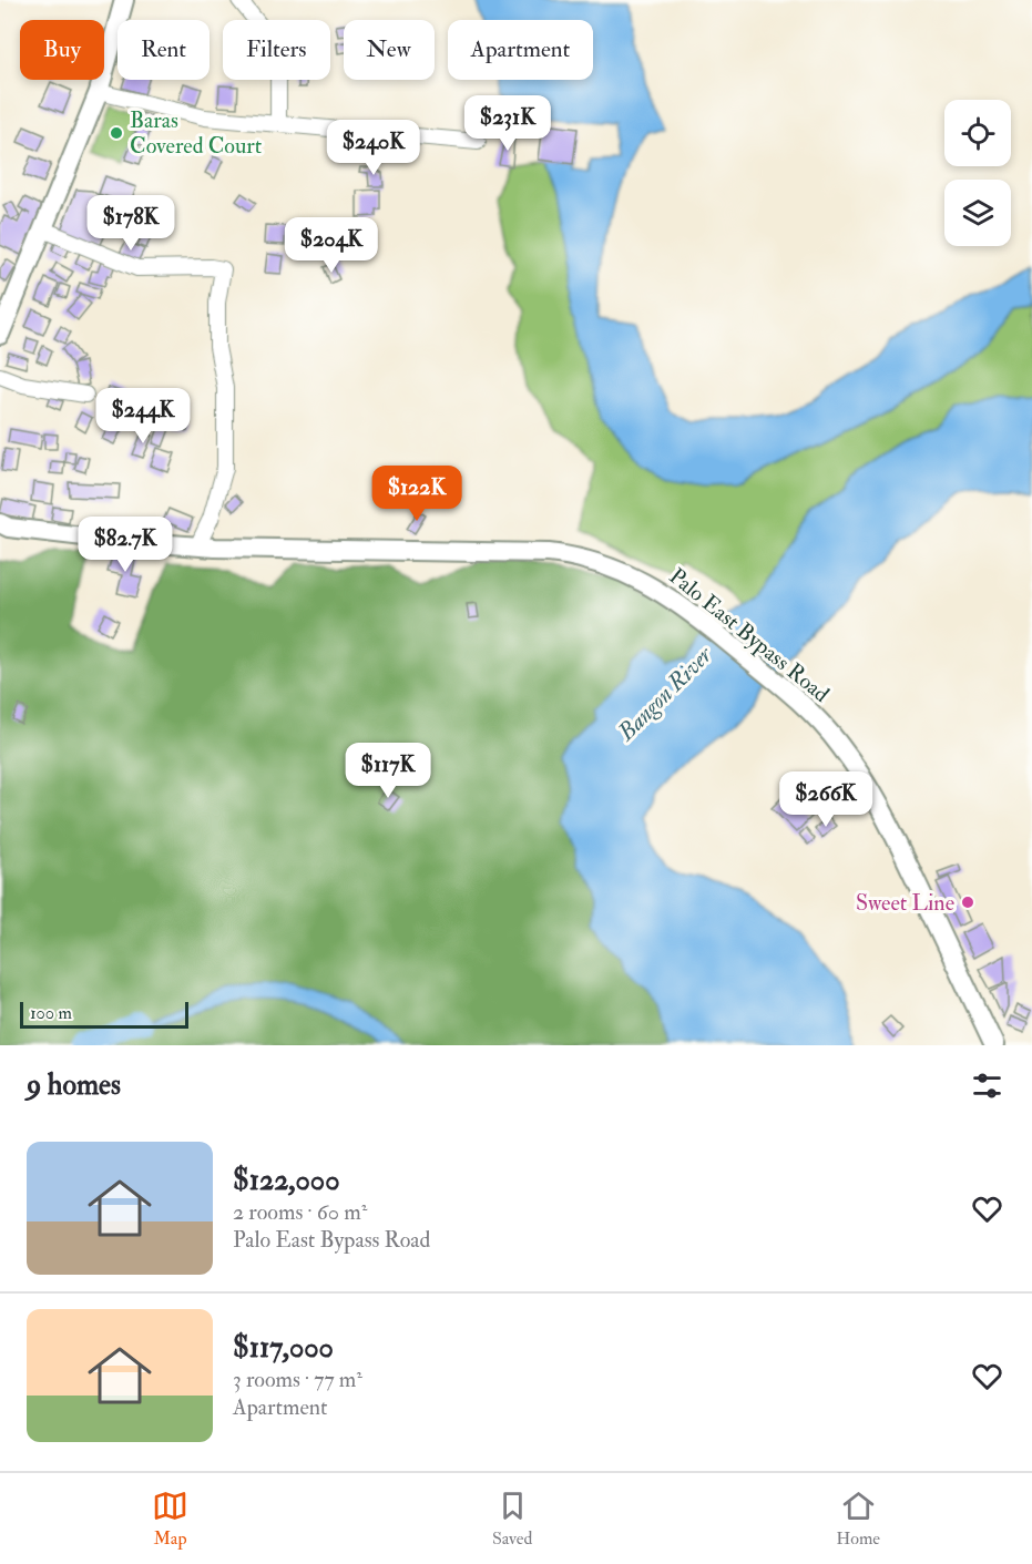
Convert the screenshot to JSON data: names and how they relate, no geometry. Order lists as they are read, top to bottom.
{
  "streets": {
    "main road": ["Palo East Bypass Road"]
  },
  "water": ["Bangon River"],
  "places": ["Baras Covered Court", "Sweet Line"],
  "scale_bar": "100 m",
  "page": {
    "chip": [
      "Buy",
      "Rent",
      "Filters",
      "New",
      "Apartment"
    ],
    "price": [
      "$231K",
      "$240K",
      "$178K",
      "$204K",
      "$244K",
      "$122K",
      "$82.7K",
      "$117K",
      "$266K"
    ],
    "scale": "100 m",
    "heading": "9 homes",
    "list": [
      {
        "name": "$122,000",
        "note": "2 rooms · 60 m² · Palo East Bypass Road"
      },
      {
        "name": "$117,000",
        "note": "3 rooms · 77 m² · Apartment"
      }
    ],
    "tabs": ["Map", "Saved", "Home"]
  }
}
